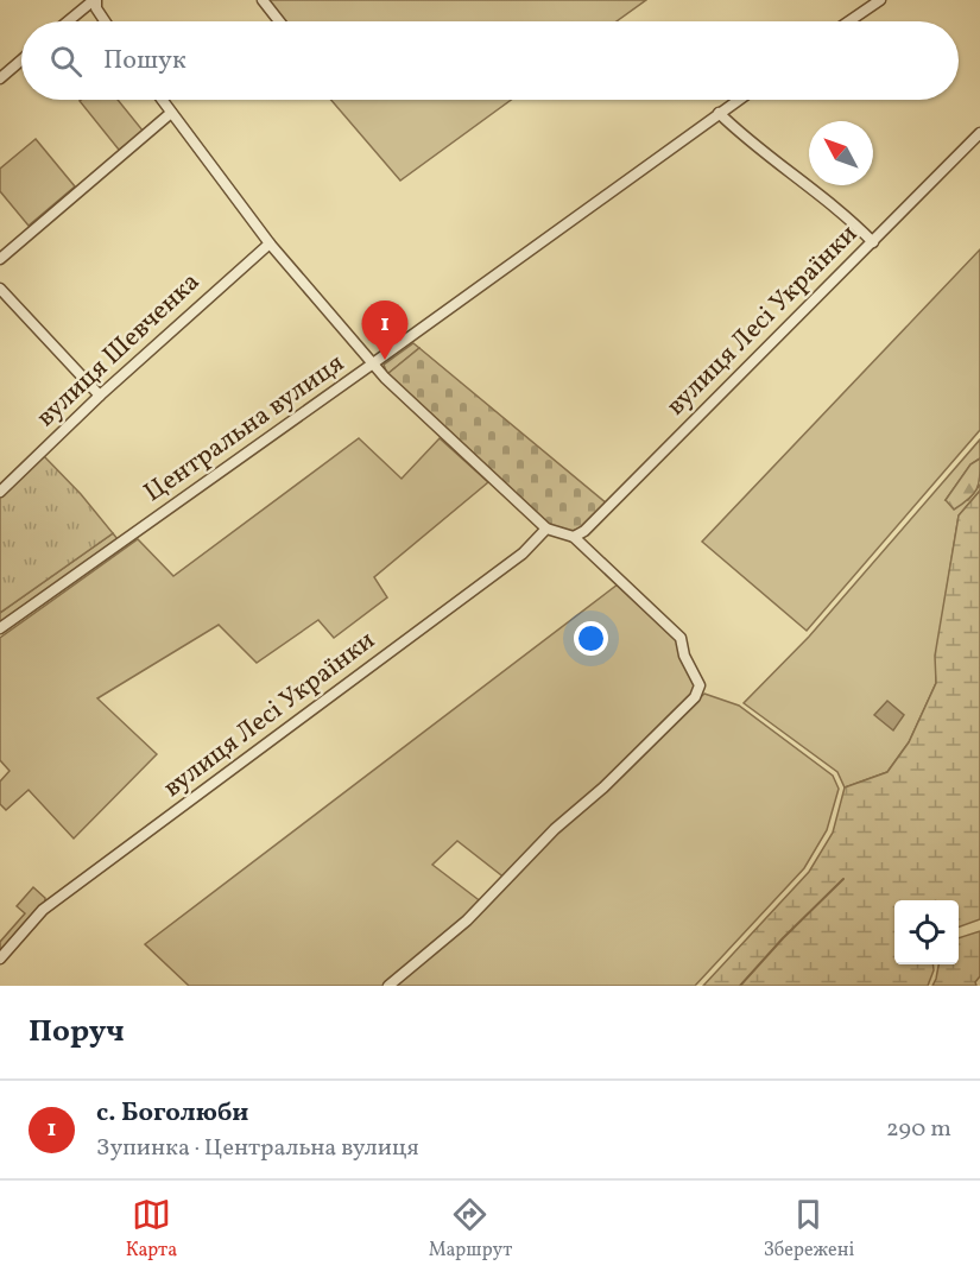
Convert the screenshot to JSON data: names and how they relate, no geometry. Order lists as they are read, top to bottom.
{
  "streets": {
    "street": ["вулиця Лесі Українки", "вулиця Шевченка", "Центральна вулиця"]
  },
  "north": "top left",
  "page": {
    "search": "Пошук",
    "pins": "1",
    "heading": "Поруч",
    "list": [
      {
        "mark": "1",
        "name": "с. Боголюби",
        "note": "Зупинка · Центральна вулиця",
        "value": "290 m"
      }
    ],
    "nav": ["Карта", "Маршрут", "Збережені"]
  }
}
